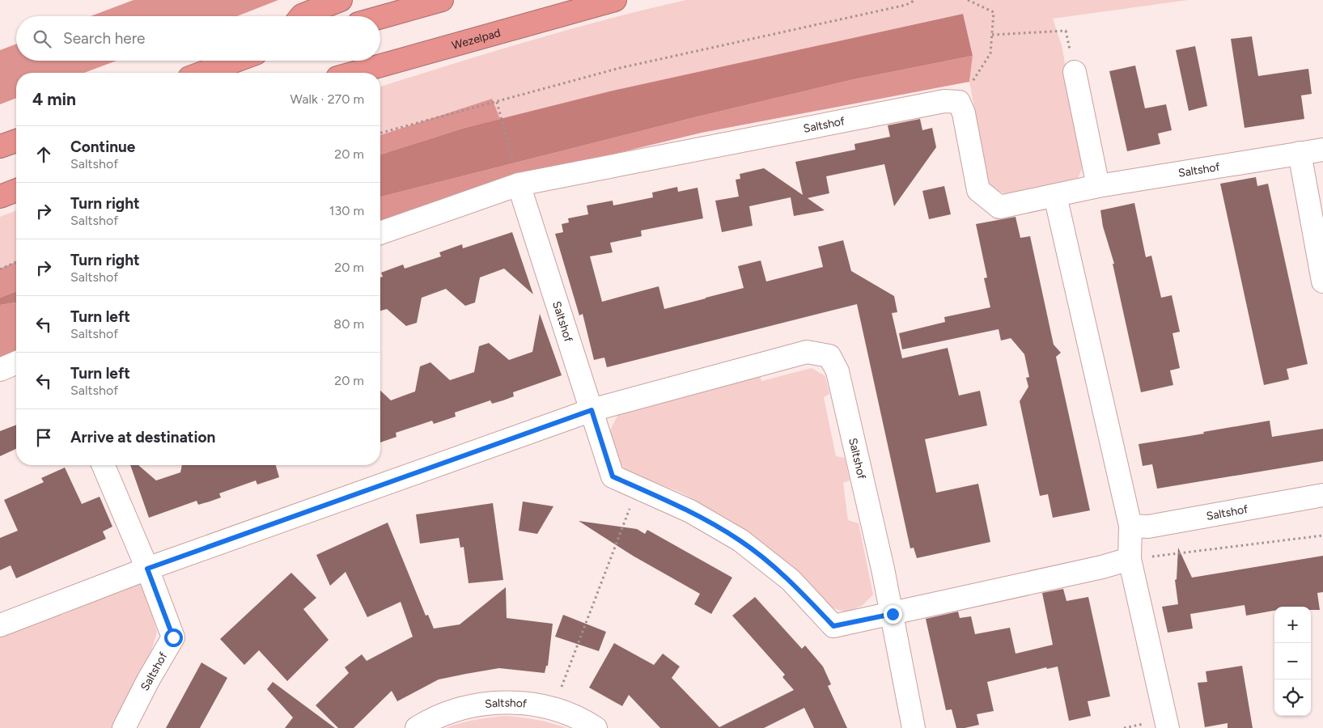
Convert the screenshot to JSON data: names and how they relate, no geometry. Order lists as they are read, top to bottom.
{
  "streets": {
    "highway": ["Wezelpad"],
    "street": ["Saltshof"]
  },
  "page": {
    "search": "Search here",
    "heading": ["4 min", "Walk · 270 m"],
    "list": [
      ["Continue", "Saltshof", "20 m"],
      ["Turn right", "Saltshof", "130 m"],
      ["Turn right", "Saltshof", "20 m"],
      ["Turn left", "Saltshof", "80 m"],
      ["Turn left", "Saltshof", "20 m"],
      "Arrive at destination"
    ],
    "map_buttons": ["+", "−"]
  }
}
